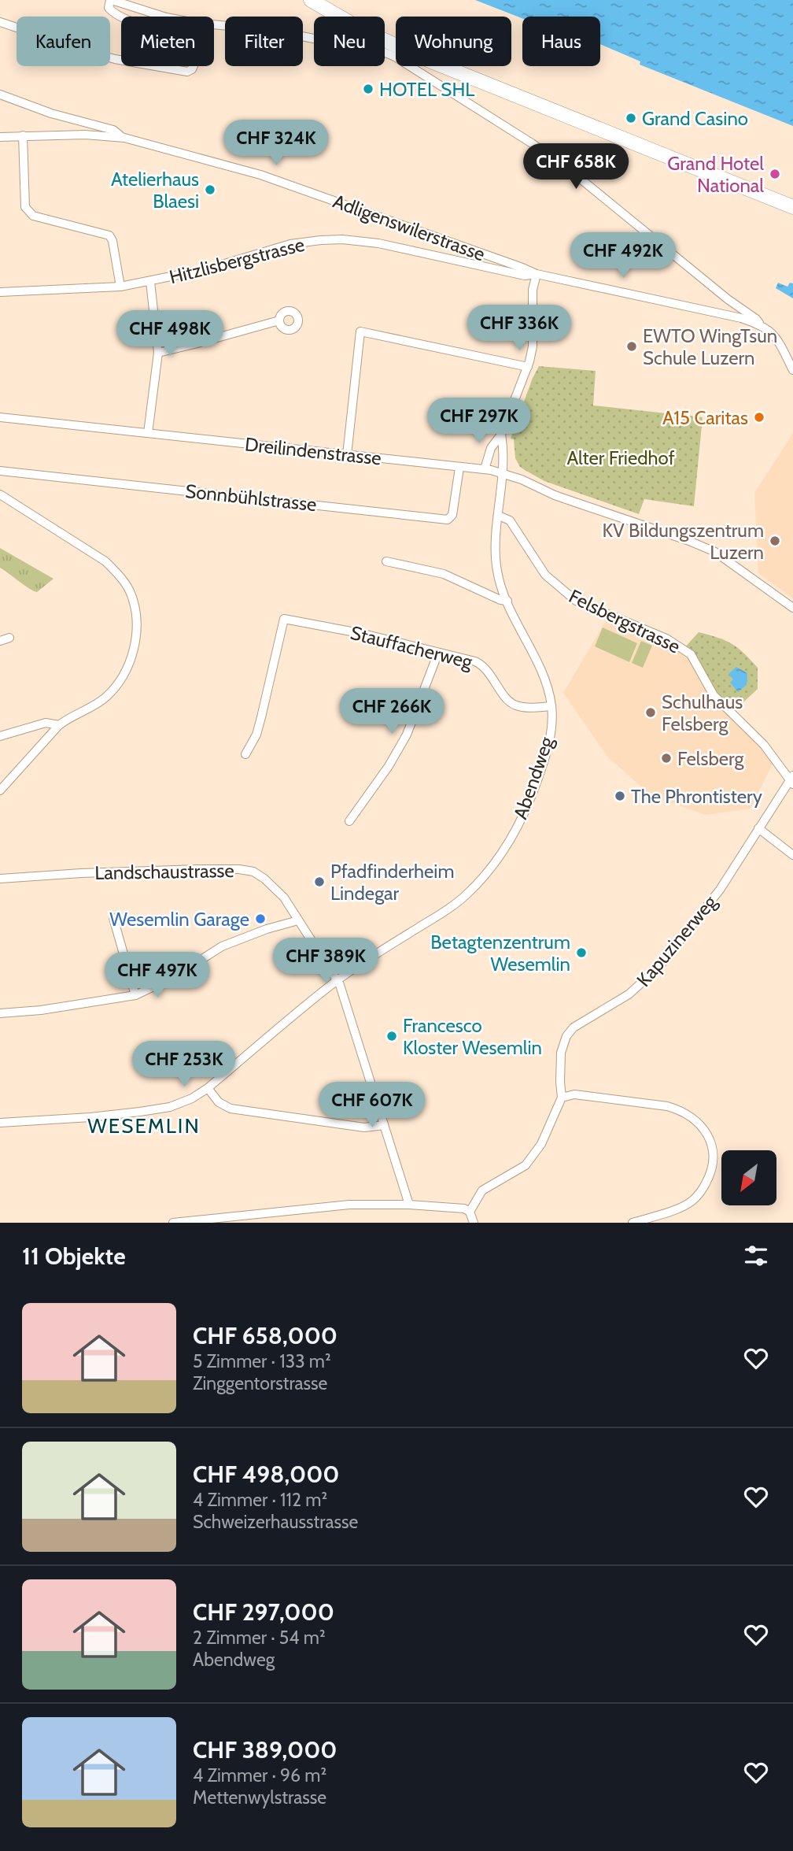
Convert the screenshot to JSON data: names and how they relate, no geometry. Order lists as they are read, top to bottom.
{
  "streets": {
    "street": [
      "Adligenswilerstrasse",
      "Hitzlisbergstrasse",
      "Dreilindenstrasse",
      "Sonnbühlstrasse",
      "Felsbergstrasse",
      "Stauffacherweg",
      "Abendweg",
      "Landschaustrasse",
      "Kapuzinerweg"
    ]
  },
  "crossings": [
    ["Adligenswilerstrasse", "Hitzlisbergstrasse"],
    ["Adligenswilerstrasse", "Abendweg"],
    ["Hitzlisbergstrasse", "Abendweg"],
    ["Dreilindenstrasse", "Sonnbühlstrasse"],
    ["Dreilindenstrasse", "Abendweg"],
    ["Felsbergstrasse", "Abendweg"],
    ["Felsbergstrasse", "Kapuzinerweg"],
    ["Stauffacherweg", "Abendweg"],
    ["Abendweg", "Landschaustrasse"]
  ],
  "districts": ["WESEMLIN"],
  "parks": ["Alter Friedhof"],
  "places": [
    "HOTEL SHL",
    "Grand Casino",
    "Grand Hotel National",
    "Atelierhaus Blaesi",
    "EWTO WingTsun Schule Luzern",
    "A15 Caritas",
    "KV Bildungszentrum Luzern",
    "Schulhaus Felsberg",
    "Felsberg",
    "The Phrontistery",
    "Pfadfinderheim Lindegar",
    "Wesemlin Garage",
    "Betagtenzentrum Wesemlin",
    "Francesco Kloster Wesemlin"
  ],
  "north": "bottom left",
  "page": {
    "chip": [
      "Kaufen",
      "Mieten",
      "Filter",
      "Neu",
      "Wohnung",
      "Haus"
    ],
    "price": [
      "CHF 324K",
      "CHF 658K",
      "CHF 492K",
      "CHF 336K",
      "CHF 498K",
      "CHF 297K",
      "CHF 266K",
      "CHF 389K",
      "CHF 497K",
      "CHF 253K",
      "CHF 607K"
    ],
    "heading": "11 Objekte",
    "list": [
      {
        "name": "CHF 658,000",
        "note": "5 Zimmer · 133 m² · Zinggentorstrasse"
      },
      {
        "name": "CHF 498,000",
        "note": "4 Zimmer · 112 m² · Schweizerhausstrasse"
      },
      {
        "name": "CHF 297,000",
        "note": "2 Zimmer · 54 m² · Abendweg"
      },
      {
        "name": "CHF 389,000",
        "note": "4 Zimmer · 96 m² · Mettenwylstrasse"
      }
    ]
  }
}
